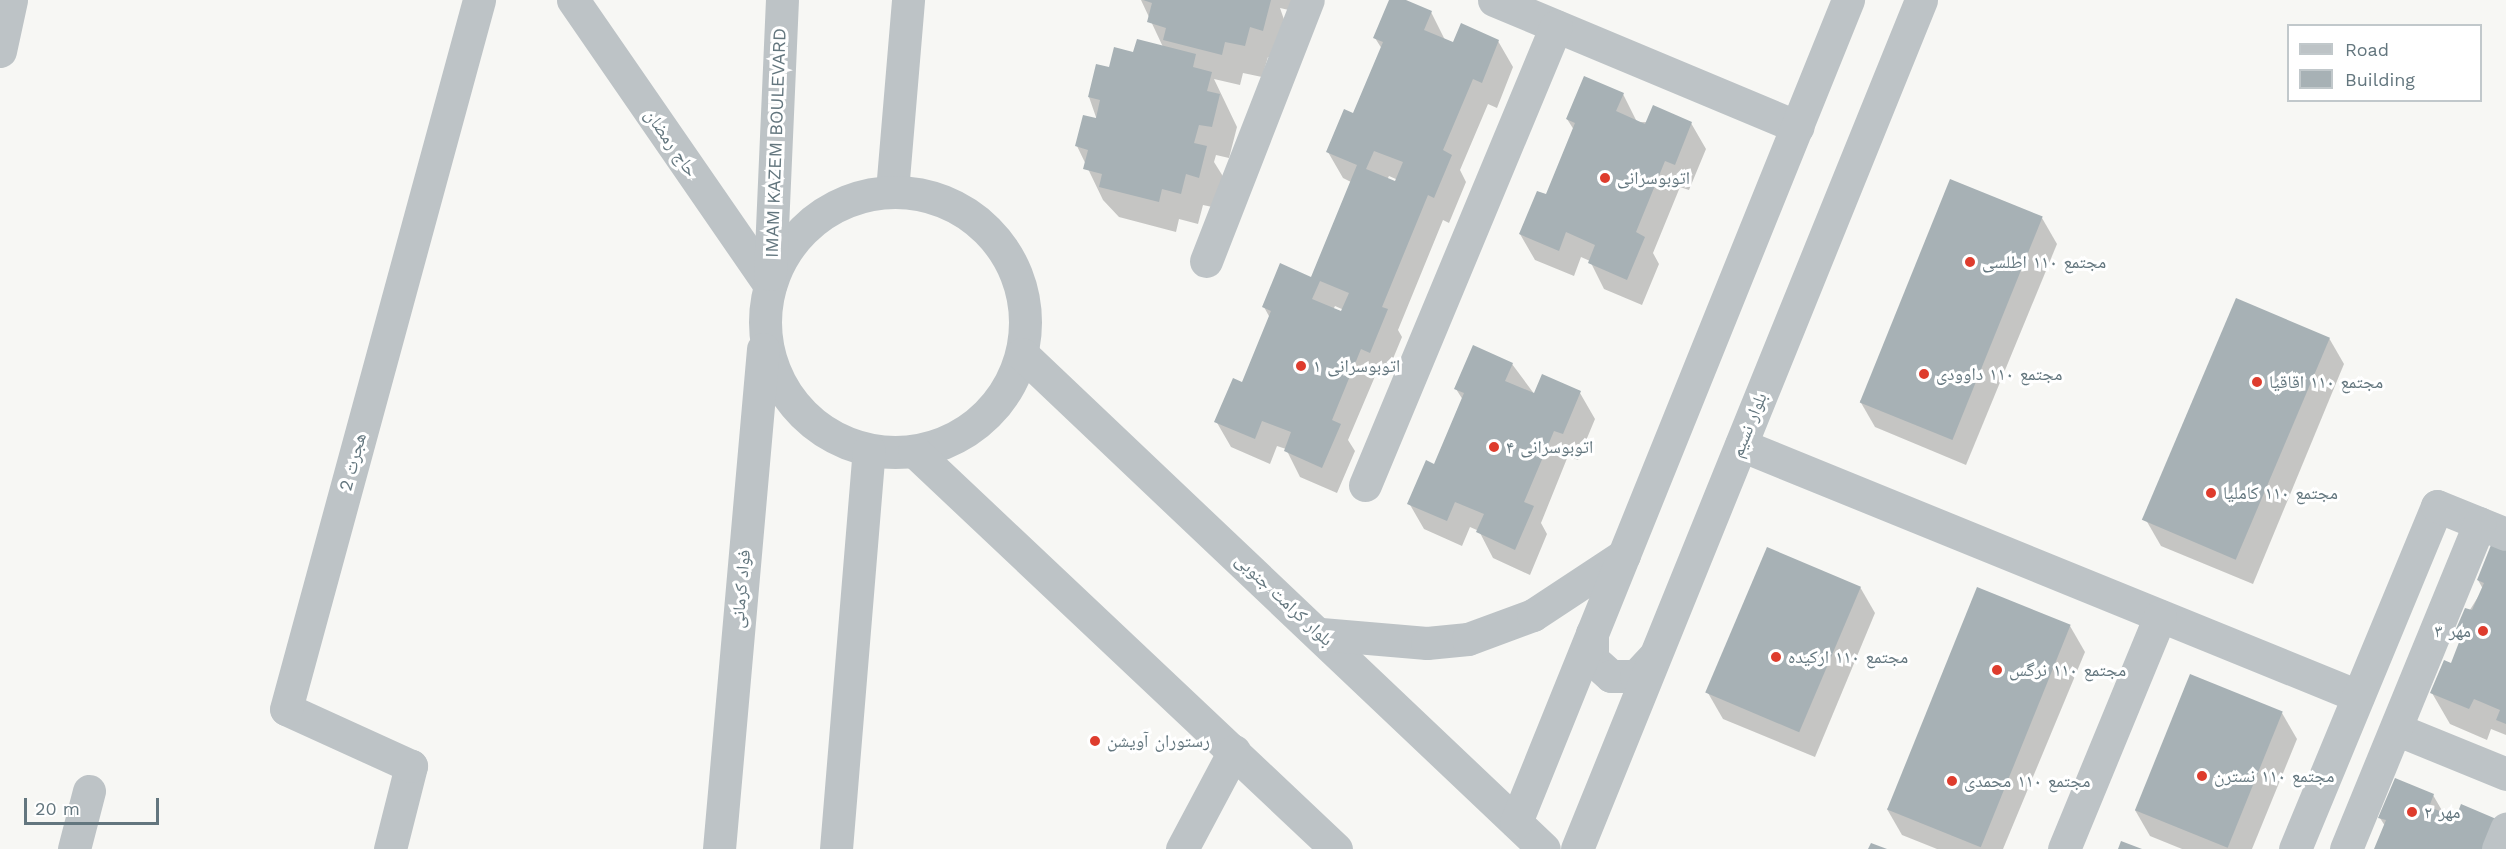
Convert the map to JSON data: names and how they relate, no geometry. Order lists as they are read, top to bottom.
{
  "streets": {
    "street": [
      "حاج رمضان",
      "IMAM KAZEM BOULEVARD",
      "بلوار نسیم",
      "هجرت 2",
      "فواد کرمانی",
      "بلوار کرامت جنوبی"
    ]
  },
  "crossings": [
    ["حاج رمضان", "IMAM KAZEM BOULEVARD"],
    ["حاج رمضان", "فواد کرمانی"],
    ["IMAM KAZEM BOULEVARD", "فواد کرمانی"]
  ],
  "places": [
    "اتوبوسرانی",
    "مجتمع ۱۱۰ اطلسی",
    "اتوبوسرانی ۱",
    "مجتمع ۱۱۰ داوودی",
    "مجتمع ۱۱۰ اقاقیا",
    "اتوبوسرانی ۴",
    "مجتمع ۱۱۰ کاملیا",
    "مهر ۳",
    "مجتمع ۱۱۰ ارکیده",
    "مجتمع ۱۱۰ نرگس",
    "رستوران آویشن",
    "مجتمع ۱۱۰ نسترن",
    "مجتمع ۱۱۰ محمدی",
    "مهر ۲"
  ],
  "legend": ["Road", "Building"],
  "scale_bar": "20 m"
}
